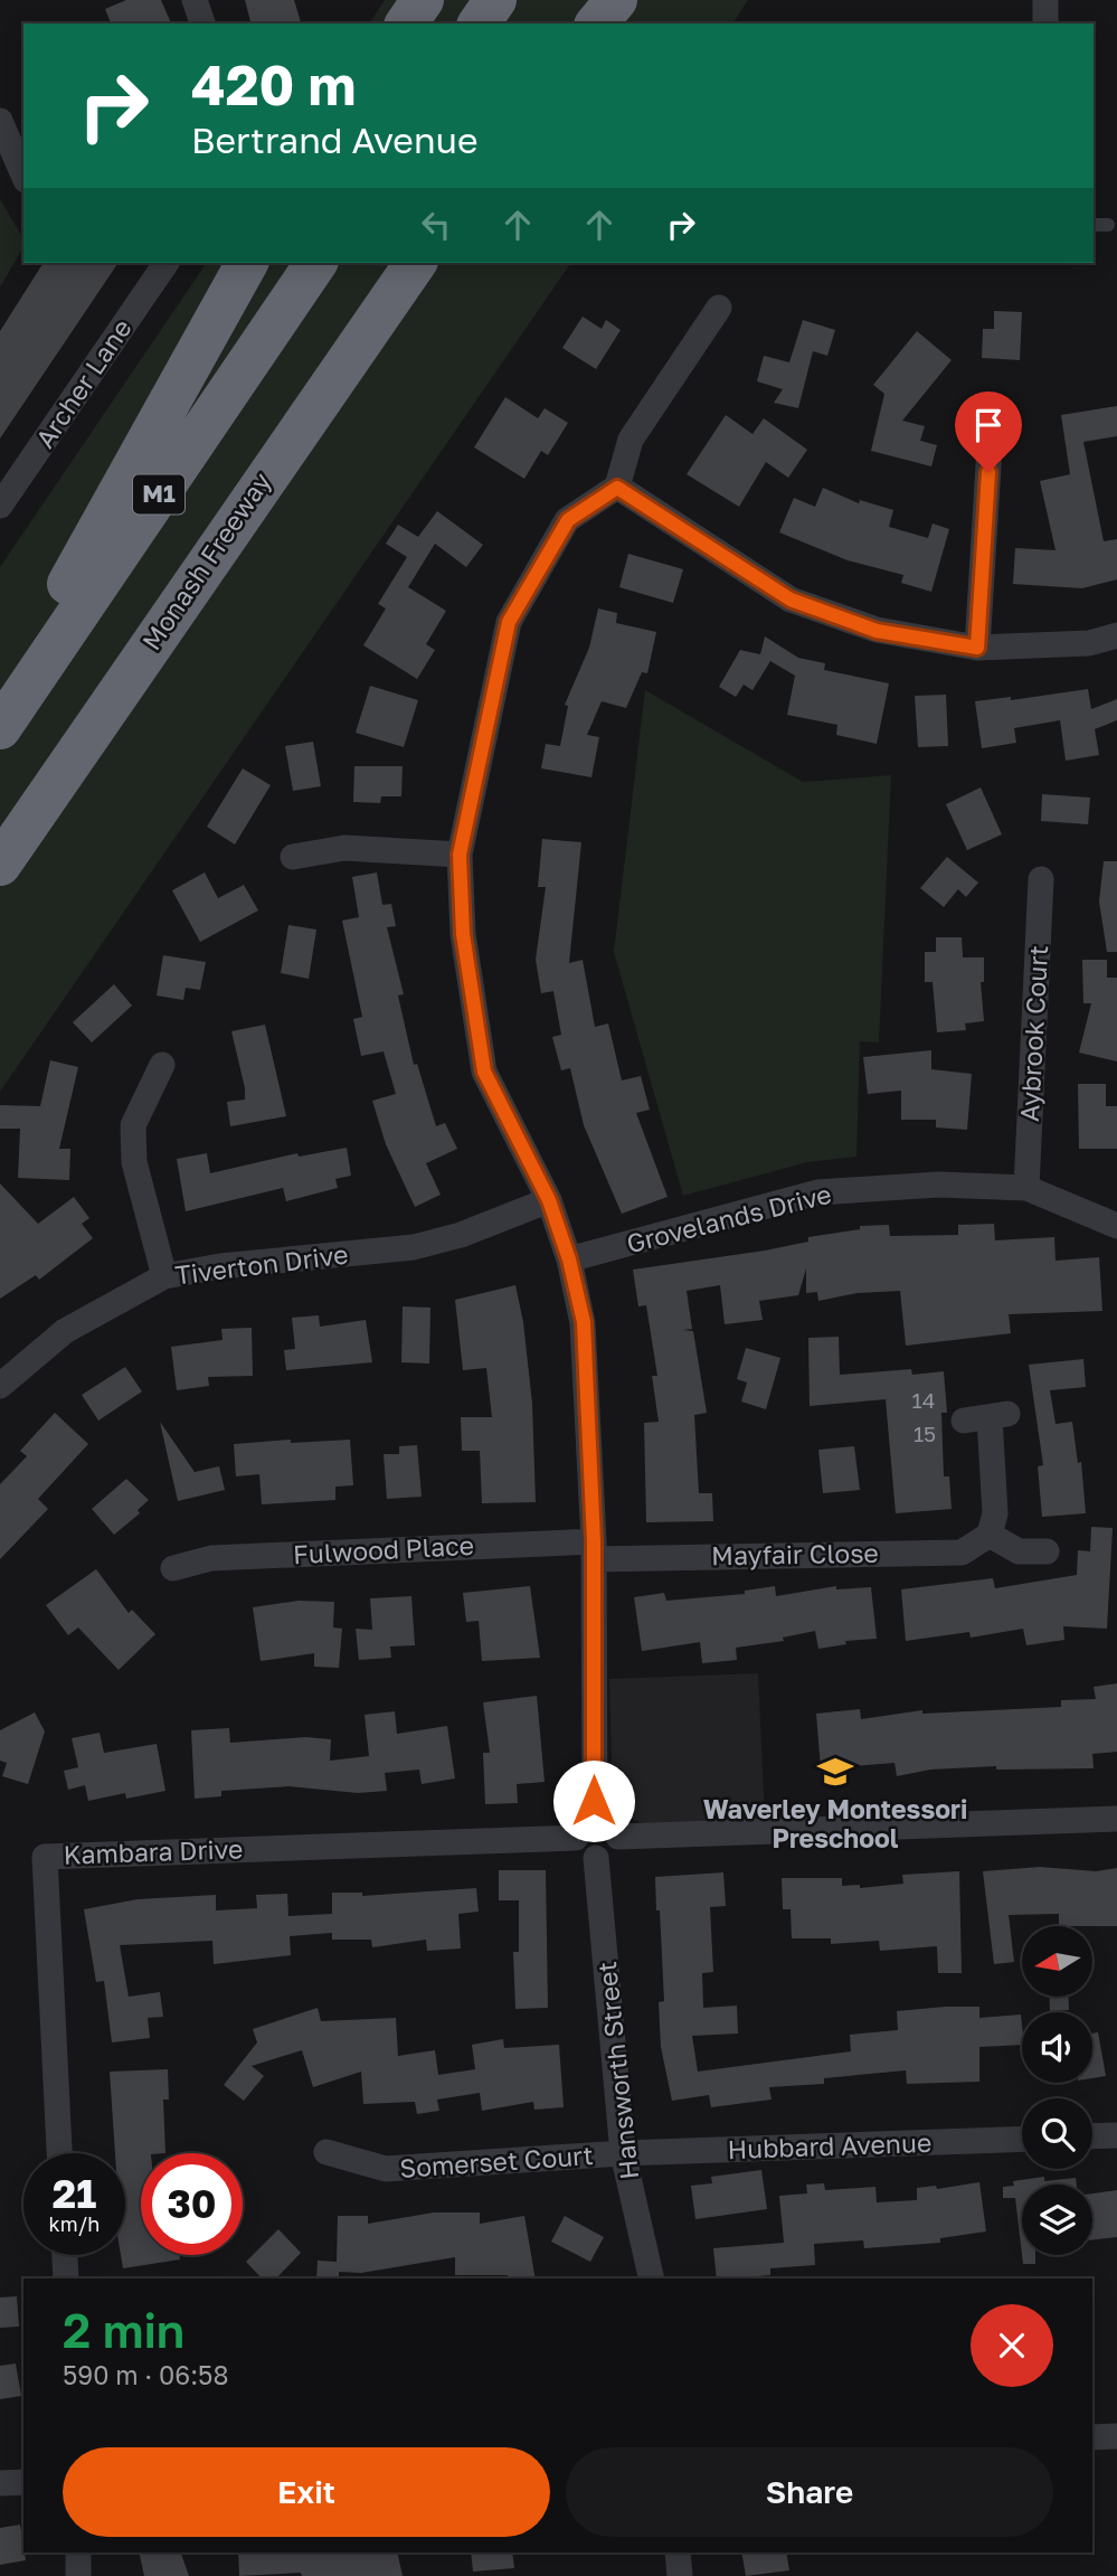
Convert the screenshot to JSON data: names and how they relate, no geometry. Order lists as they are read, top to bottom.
{
  "streets": {
    "highway": ["M1", "Monash Freeway"],
    "street": [
      "Archer Lane",
      "Aybrook Court",
      "Grovelands Drive",
      "Tiverton Drive",
      "Fulwood Place",
      "Mayfair Close",
      "Kambara Drive",
      "Hansworth Street",
      "Hubbard Avenue",
      "Somerset Court"
    ]
  },
  "crossings": [
    ["Aybrook Court", "Grovelands Drive"],
    ["Fulwood Place", "Mayfair Close"],
    ["Kambara Drive", "Hansworth Street"],
    ["Hansworth Street", "Hubbard Avenue"],
    ["Hansworth Street", "Somerset Court"],
    ["Hubbard Avenue", "Somerset Court"]
  ],
  "places": {
    "school or university": ["Waverley Montessori Preschool"]
  },
  "house_numbers": ["14", "15"],
  "north": "left",
  "page": {
    "turn": ["420 m", "Bertrand Avenue"],
    "speed": "21 km/h",
    "limit": "30",
    "heading": ["2 min", "590 m · 06:58"],
    "buttons": ["Exit", "Share"]
  }
}
